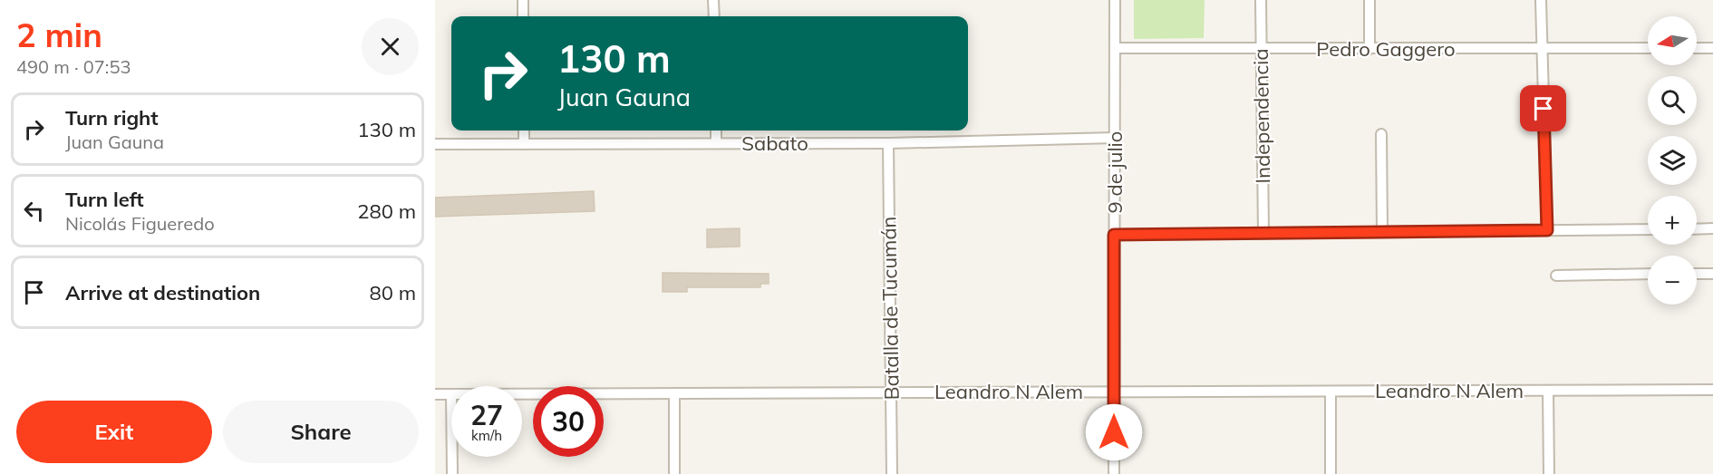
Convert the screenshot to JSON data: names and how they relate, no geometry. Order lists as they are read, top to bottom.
{
  "streets": {
    "street": [
      "Pedro Gaggero",
      "Independencia",
      "Sabato",
      "9 de julio",
      "Batalla de Tucumán",
      "Leandro N Alem"
    ]
  },
  "crossings": [
    ["Pedro Gaggero", "Independencia"],
    ["Pedro Gaggero", "9 de julio"],
    ["Sabato", "9 de julio"],
    ["Sabato", "Batalla de Tucumán"],
    ["9 de julio", "Leandro N Alem"],
    ["Batalla de Tucumán", "Leandro N Alem"]
  ],
  "north": "left",
  "page": {
    "heading": ["2 min", "490 m · 07:53"],
    "map_buttons": ["+", "−"],
    "turn": ["130 m", "Juan Gauna"],
    "list": [
      {
        "name": "Turn right",
        "note": "Juan Gauna",
        "value": "130 m"
      },
      {
        "name": "Turn left",
        "note": "Nicolás Figueredo",
        "value": "280 m"
      },
      {
        "name": "Arrive at destination",
        "value": "80 m"
      }
    ],
    "speed": "27 km/h",
    "limit": "30",
    "buttons": ["Exit", "Share"]
  }
}
